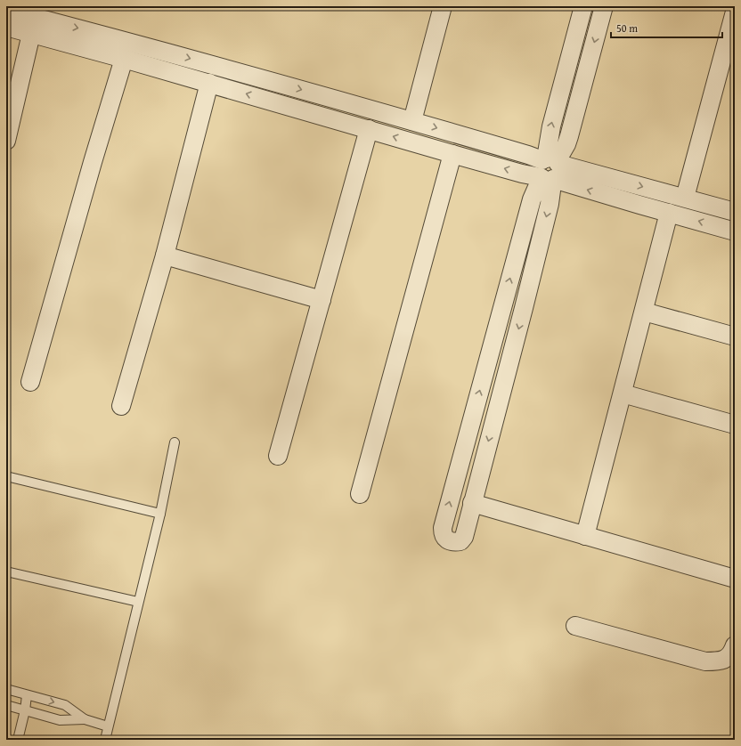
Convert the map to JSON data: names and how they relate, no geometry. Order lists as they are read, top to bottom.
{
  "scale_bar": "50 m"
}
